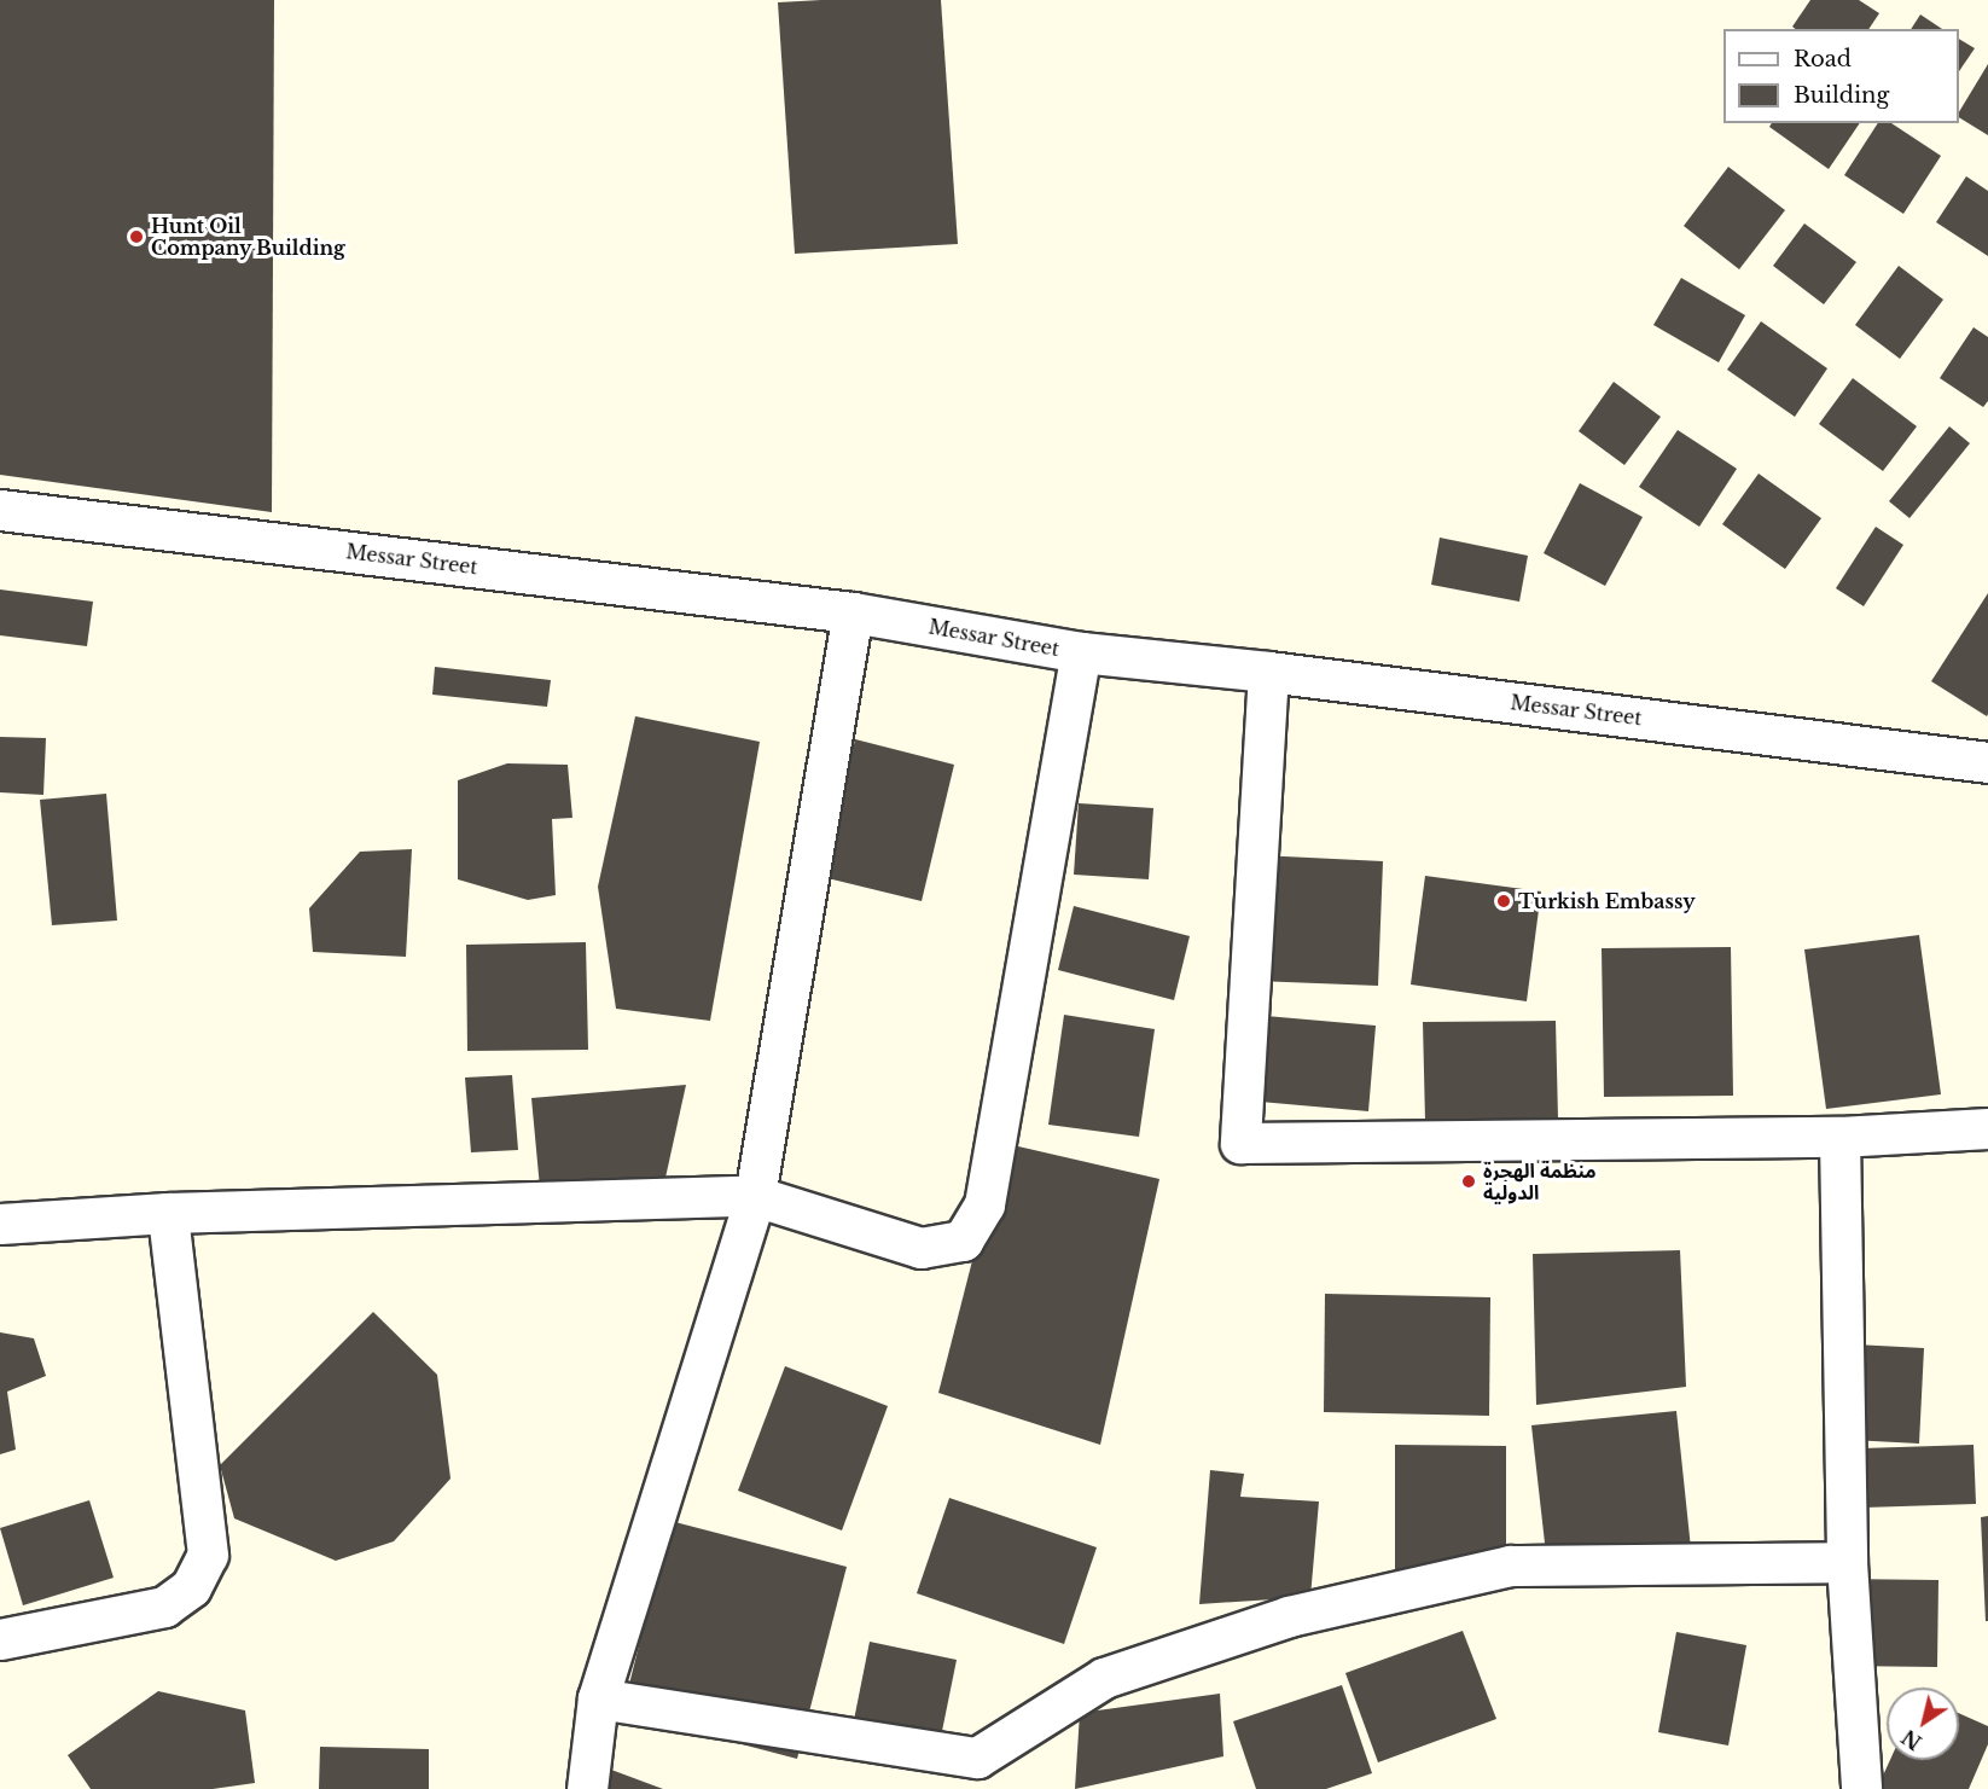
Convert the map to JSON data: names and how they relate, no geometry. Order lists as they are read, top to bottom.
{
  "streets": {
    "street": ["Messar Street"]
  },
  "places": ["Hunt Oil Company Building", "Turkish Embassy", "منظمة الهجرة الدولية"],
  "legend": ["Road", "Building"],
  "north": "bottom left"
}
